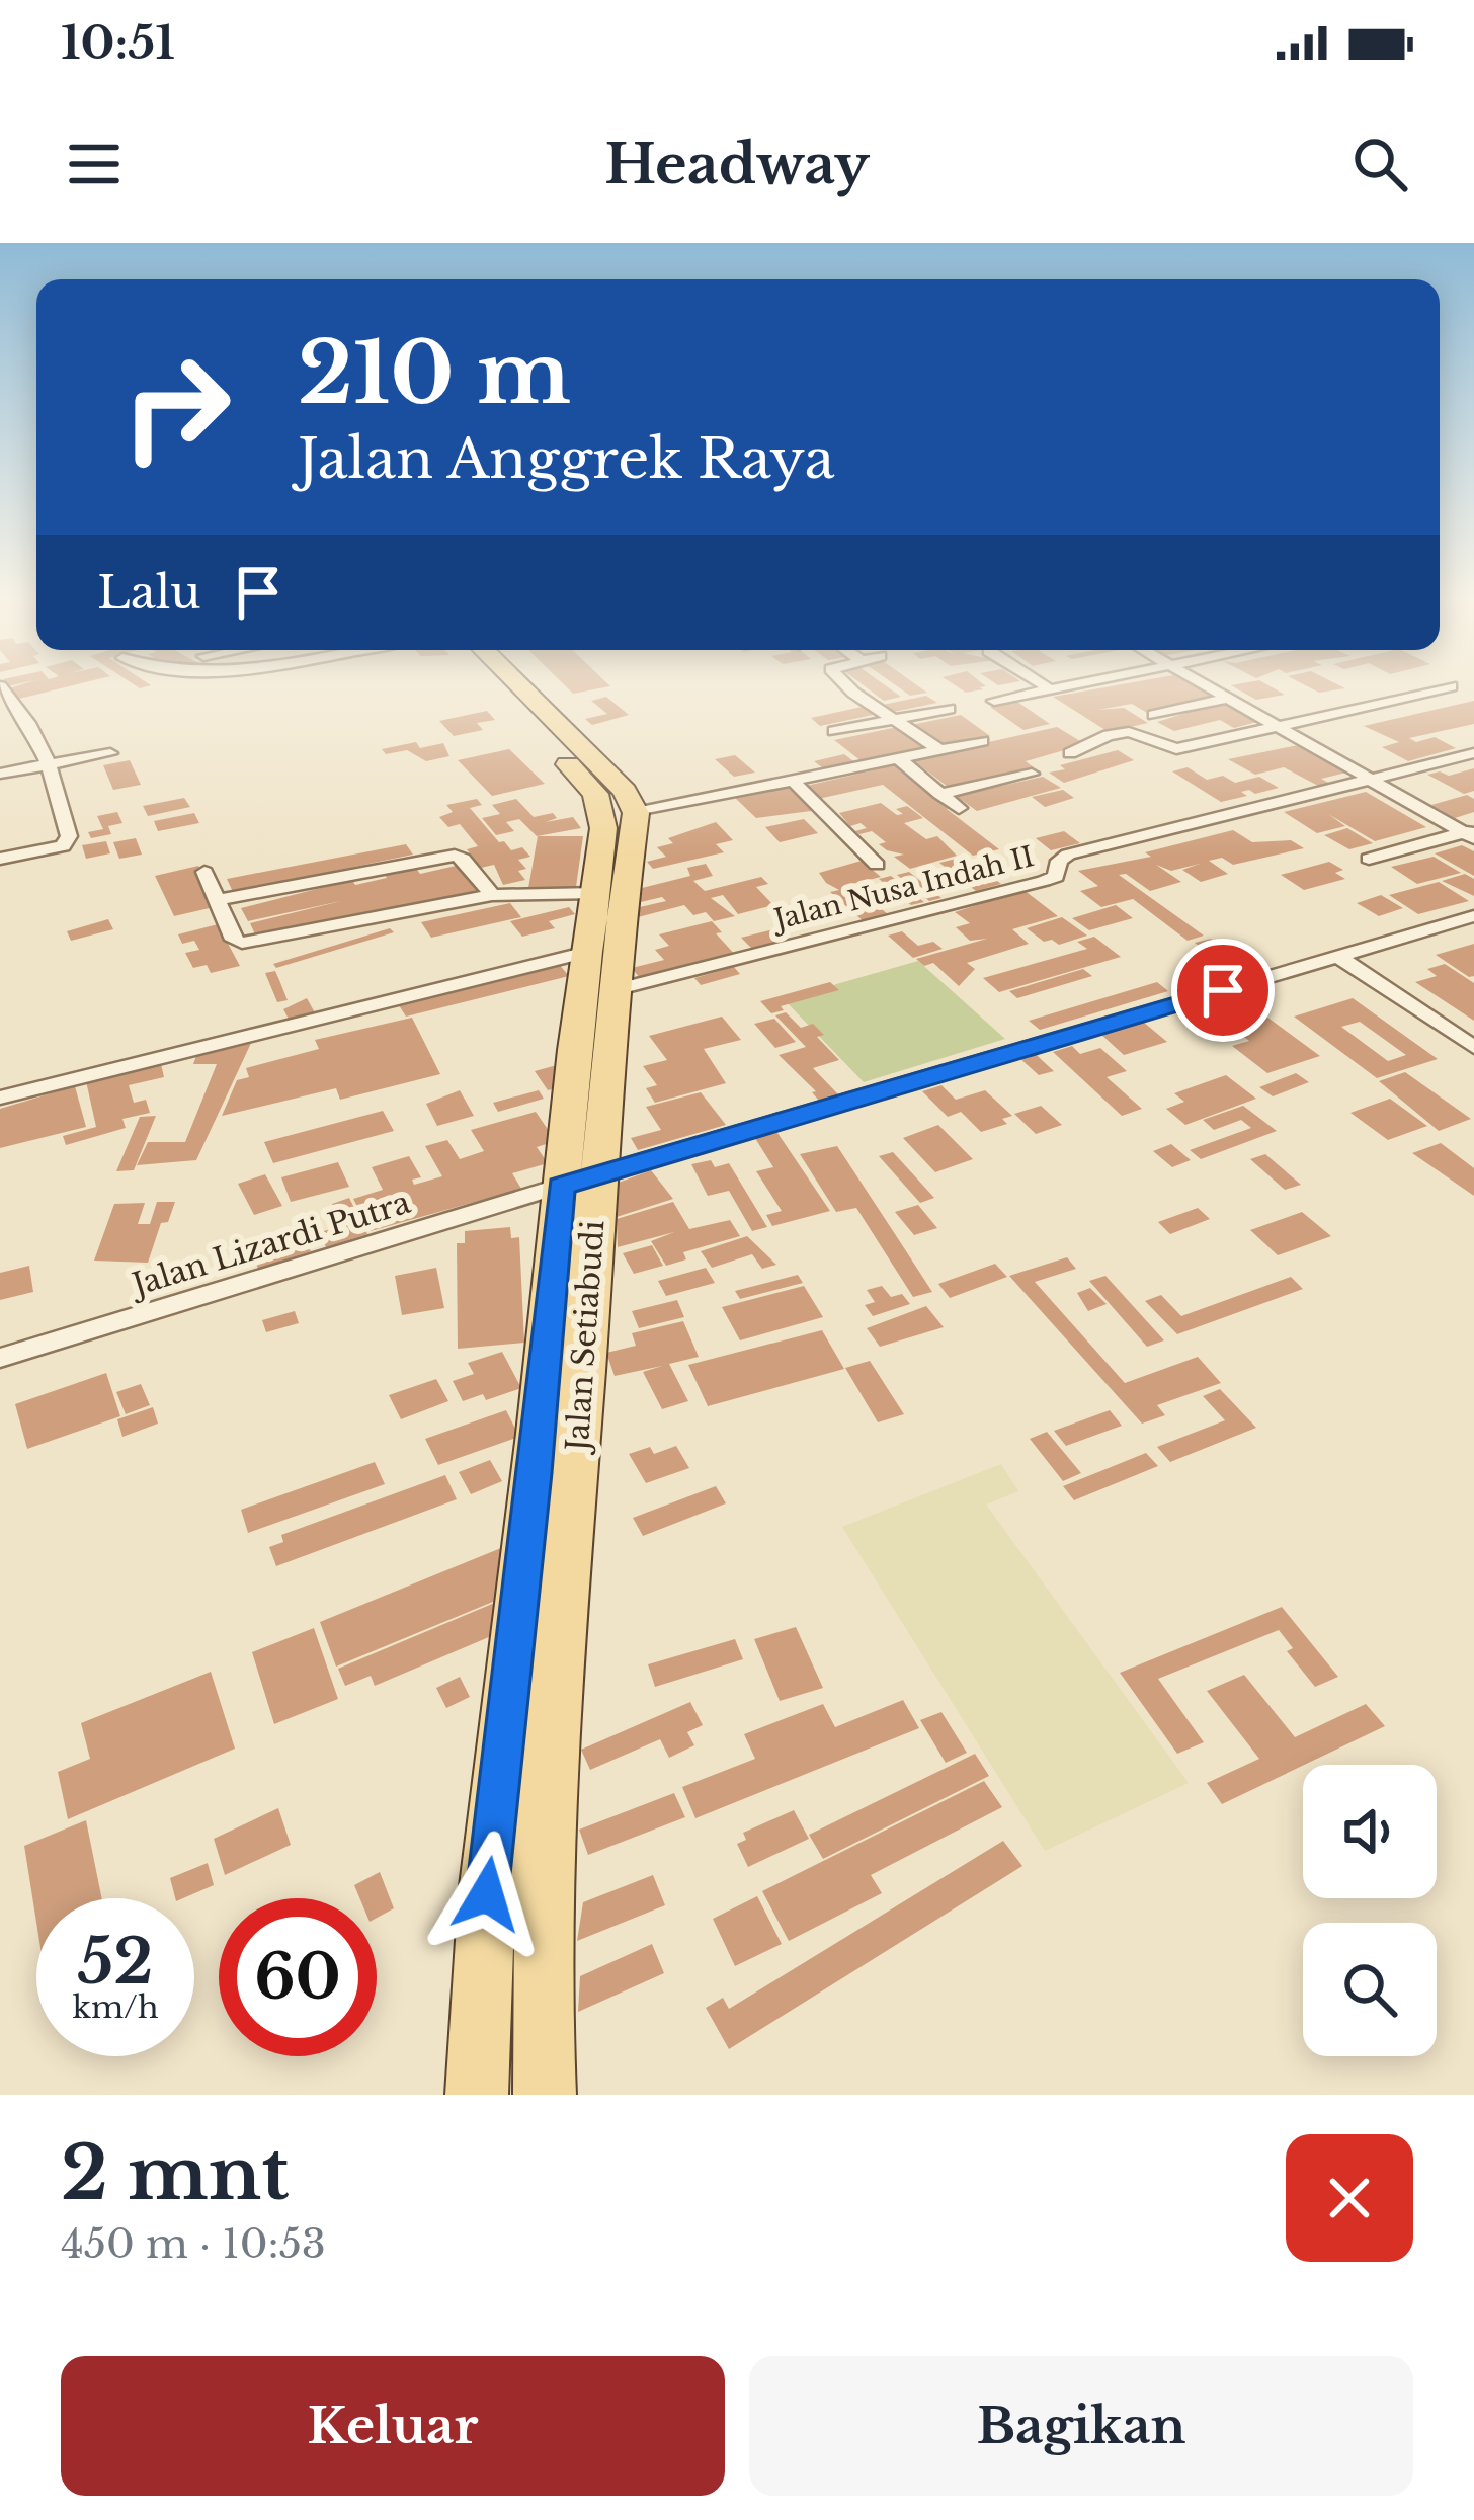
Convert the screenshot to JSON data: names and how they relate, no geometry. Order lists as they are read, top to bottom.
{
  "streets": {
    "main road": ["Jalan Setiabudi"],
    "street": ["Jalan Nusa Indah II", "Jalan Lizardi Putra"]
  },
  "crossings": [
    ["Jalan Nusa Indah II", "Jalan Setiabudi"],
    ["Jalan Lizardi Putra", "Jalan Setiabudi"]
  ],
  "page": {
    "status": "10:51",
    "header": "Headway",
    "turn": ["210 m", "Jalan Anggrek Raya"],
    "then": "Lalu",
    "speed": "52 km/h",
    "limit": "60",
    "heading": ["2 mnt", "450 m · 10:53"],
    "buttons": ["Keluar", "Bagikan"]
  }
}
